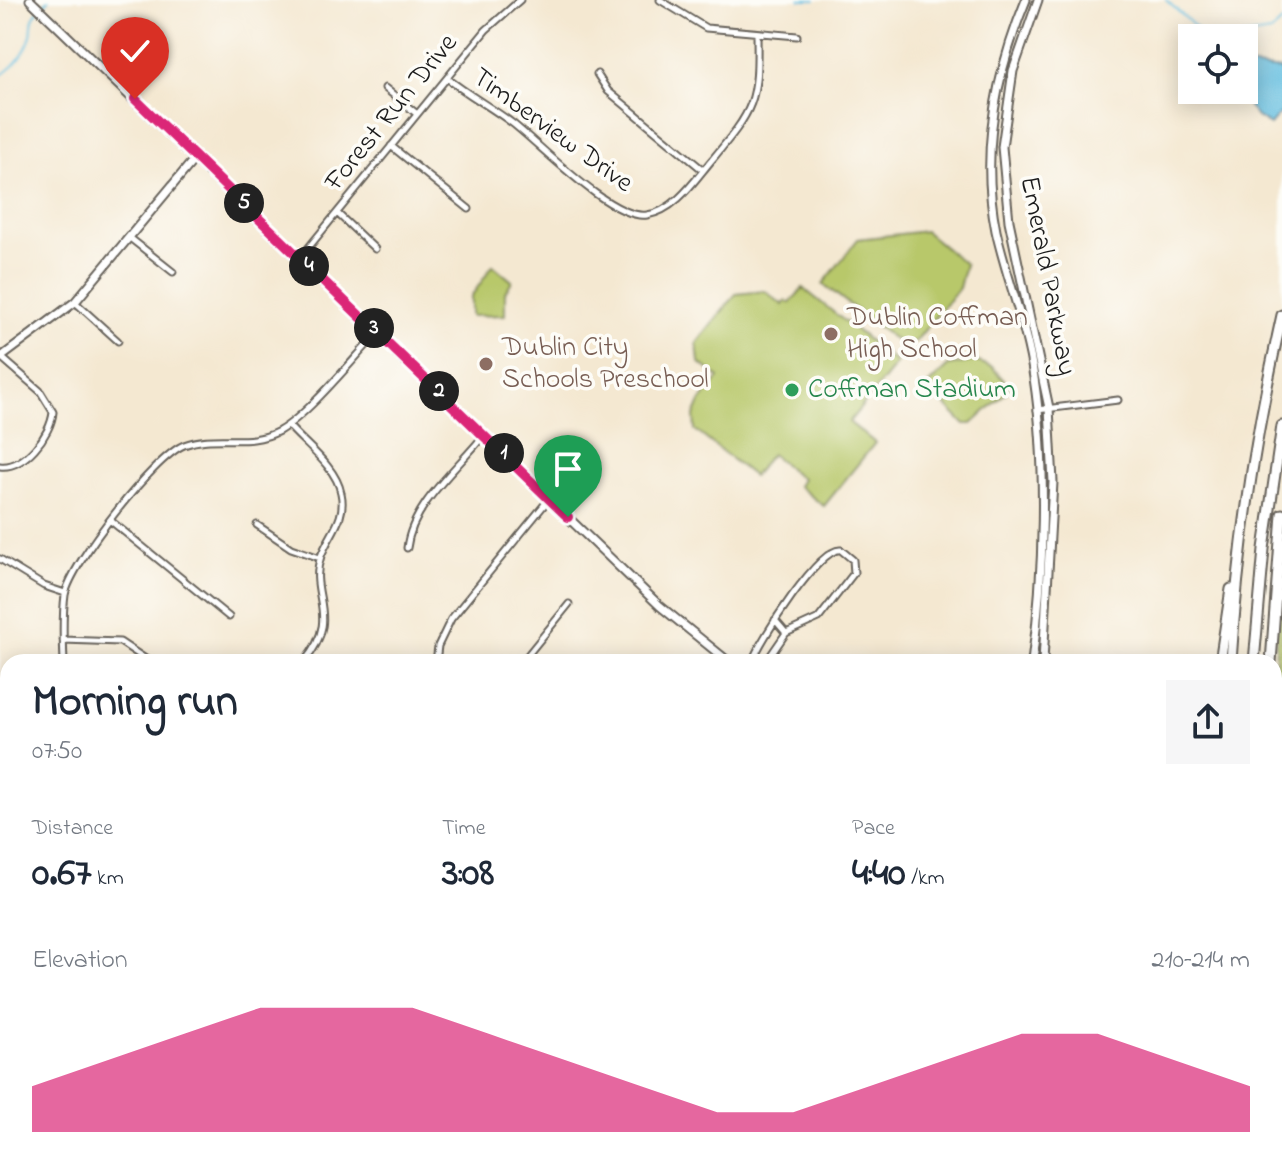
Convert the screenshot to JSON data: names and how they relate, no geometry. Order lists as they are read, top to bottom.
{
  "streets": {
    "main road": ["Emerald Parkway"],
    "street": ["Forest Run Drive", "Timberview Drive"]
  },
  "crossings": [
    ["Forest Run Drive", "Timberview Drive"]
  ],
  "places": ["Dublin Coffman High School", "Dublin City Schools Preschool", "Coffman Stadium"],
  "page": {
    "pins": [
      "5",
      "4",
      "3",
      "2",
      "1"
    ],
    "heading": ["Morning run", "07:50"],
    "stats": [
      ["Distance", "0.67 km"],
      ["Time", "3:08"],
      ["Pace", "4:40 /km"]
    ],
    "chart": ["Elevation", "210–214 m"]
  }
}
